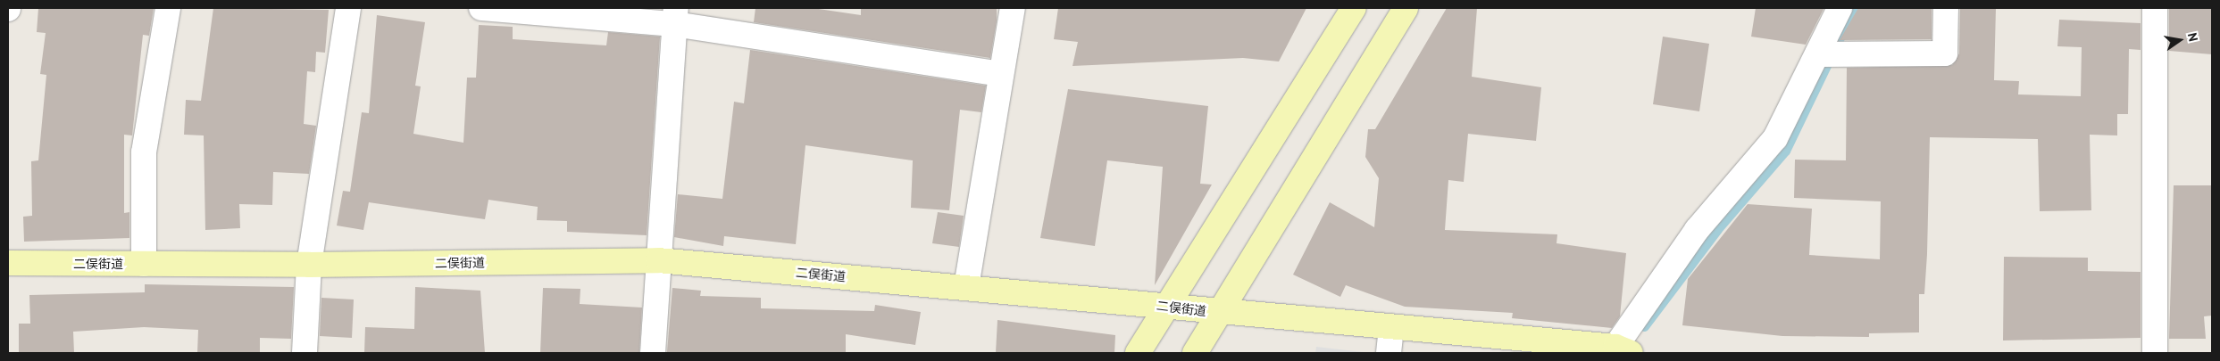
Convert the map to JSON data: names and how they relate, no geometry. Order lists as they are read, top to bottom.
{
  "streets": {
    "street": ["二俣街道"]
  },
  "north": "right"
}
